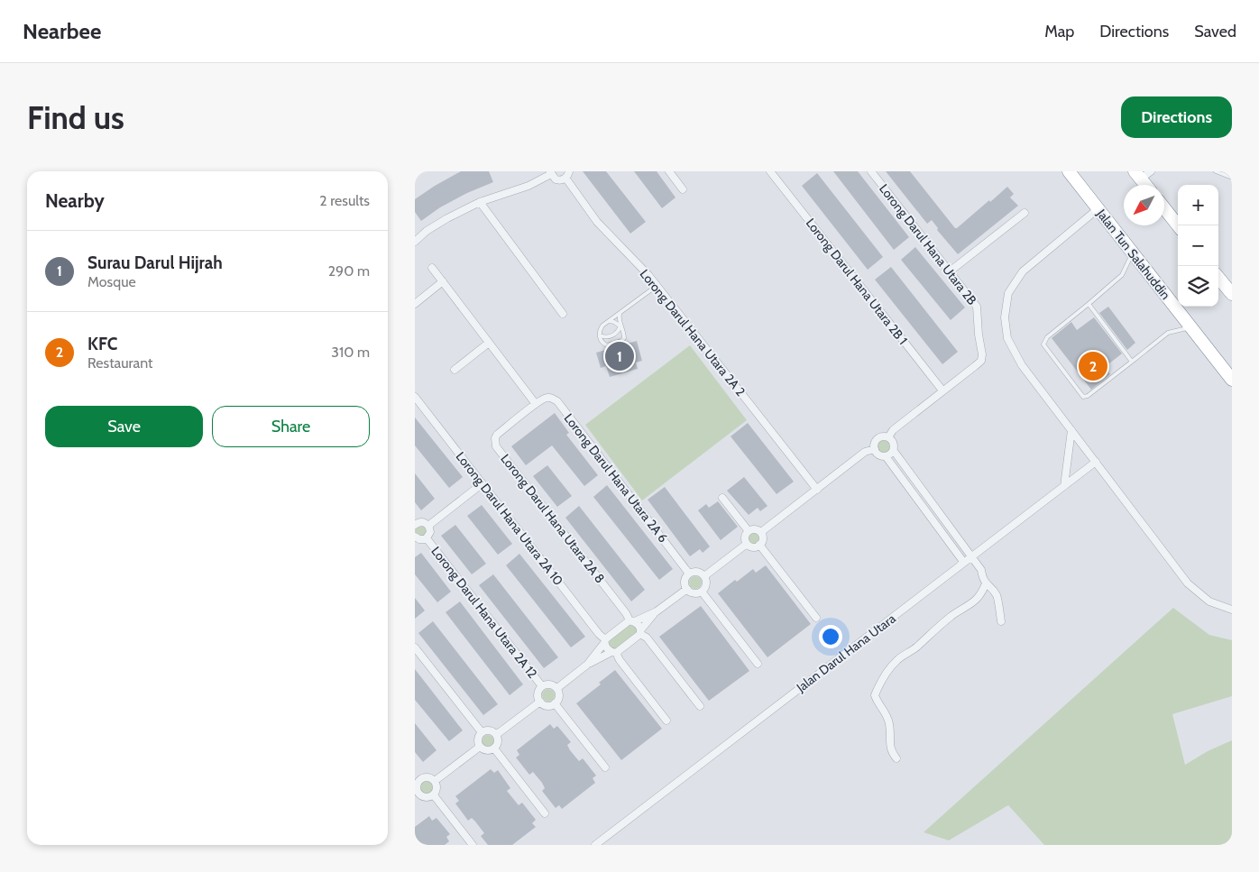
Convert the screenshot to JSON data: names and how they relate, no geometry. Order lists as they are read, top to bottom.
{
  "streets": {
    "highway": ["Jalan Tun Salahuddin"],
    "street": [
      "Lorong Darul Hana Utara 2B",
      "Lorong Darul Hana Utara 2B 1",
      "Lorong Darul Hana Utara 2A 2",
      "Lorong Darul Hana Utara 2A 6",
      "Lorong Darul Hana Utara 2A 10",
      "Lorong Darul Hana Utara 2A 8",
      "Lorong Darul Hana Utara 2A 12",
      "Jalan Darul Hana Utara"
    ]
  },
  "crossings": [
    ["Lorong Darul Hana Utara 2B", "Lorong Darul Hana Utara 2B 1"],
    ["Lorong Darul Hana Utara 2A 6", "Lorong Darul Hana Utara 2A 8"]
  ],
  "north": "bottom left",
  "page": {
    "header": "Nearbee",
    "nav": ["Map", "Directions", "Saved"],
    "buttons": [
      "Directions",
      ["Save", "Share"]
    ],
    "title": "Find us",
    "heading": ["Nearby", "2 results"],
    "map_buttons": ["+", "−"],
    "list": [
      {
        "mark": "1",
        "name": "Surau Darul Hijrah",
        "note": "Mosque",
        "value": "290 m"
      },
      {
        "mark": "2",
        "name": "KFC",
        "note": "Restaurant",
        "value": "310 m"
      }
    ],
    "pins": ["1", "2"]
  }
}
